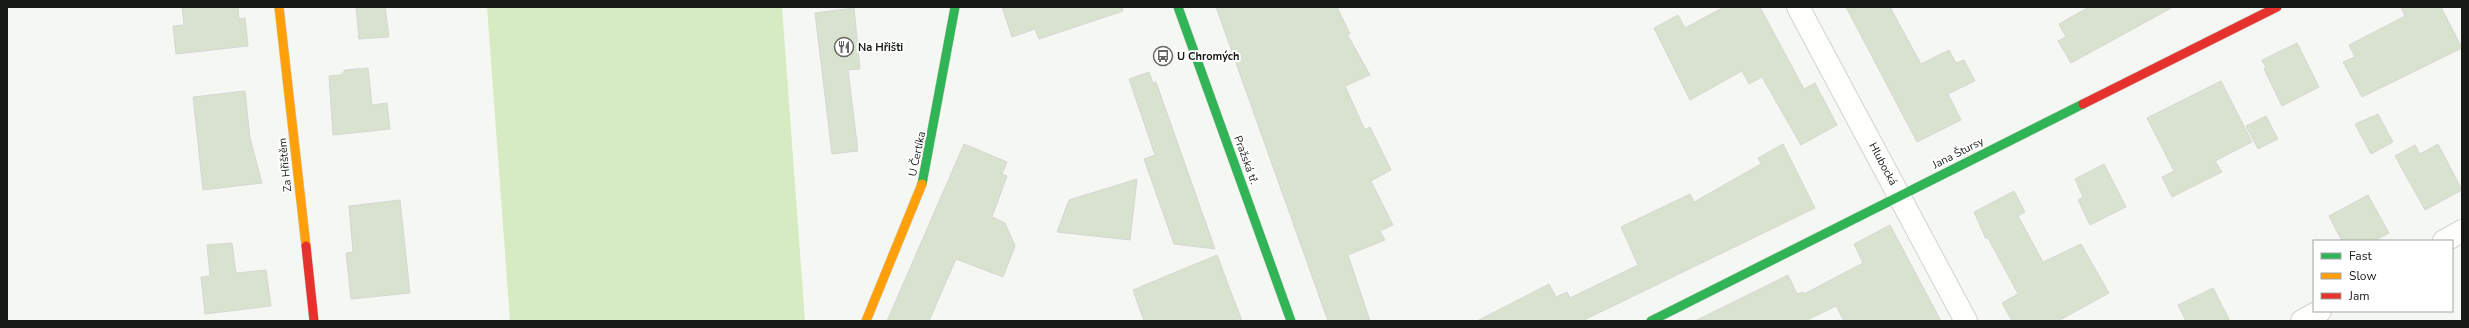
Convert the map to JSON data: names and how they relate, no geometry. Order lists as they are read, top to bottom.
{
  "streets": {
    "street": [
      "Jana Štursy",
      "U Čertíka",
      "Pražská tř.",
      "Hlubocká",
      "Za Hřištěm"
    ]
  },
  "crossings": [
    ["Jana Štursy", "Hlubocká"]
  ],
  "places": {
    "restaurant": ["Na Hřišti"],
    "bus stop": ["U Chromých"]
  },
  "legend": ["Fast", "Slow", "Jam"]
}
